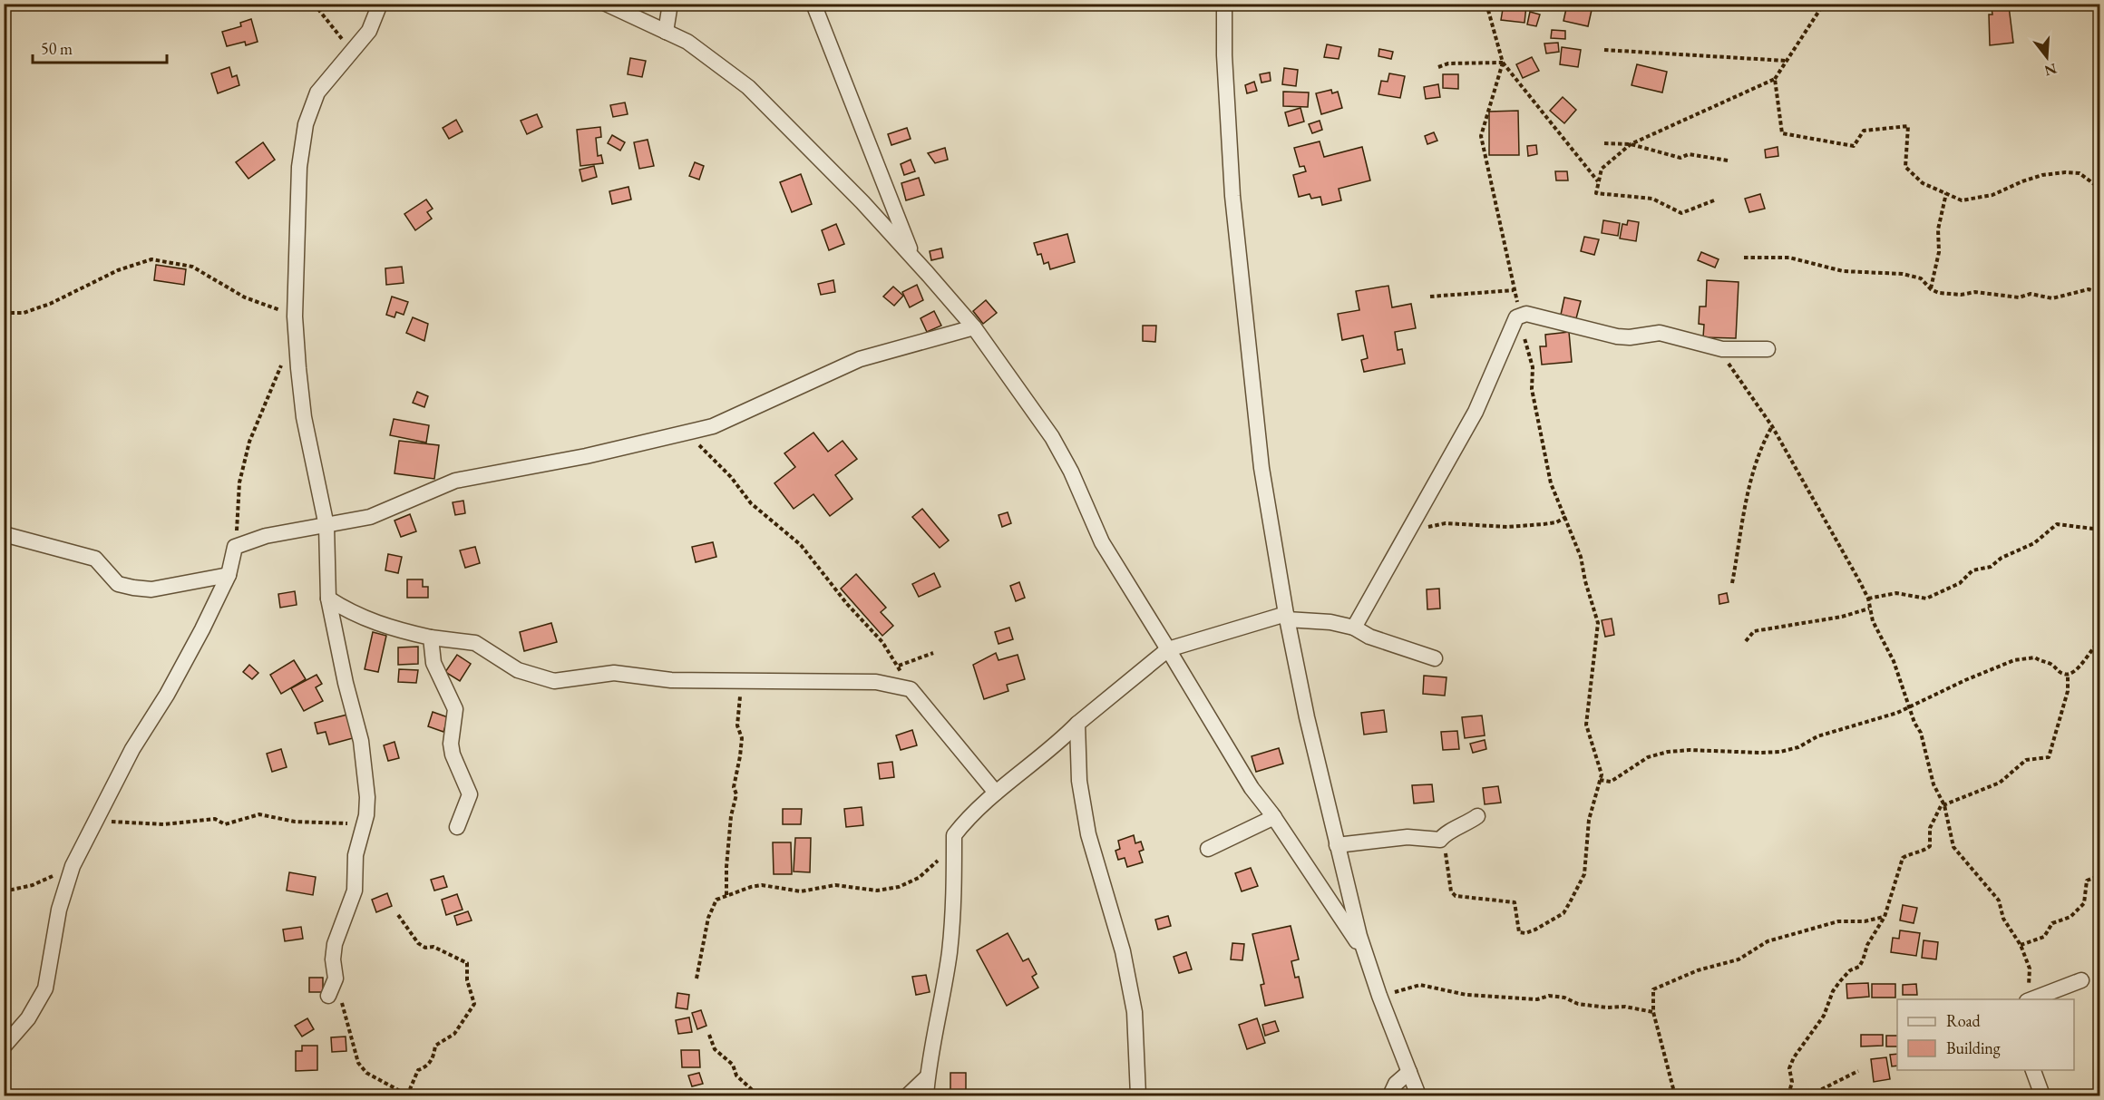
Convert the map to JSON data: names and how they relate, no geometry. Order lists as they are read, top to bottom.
{
  "legend": ["Road", "Building"],
  "scale_bar": "50 m",
  "north": "bottom"
}
